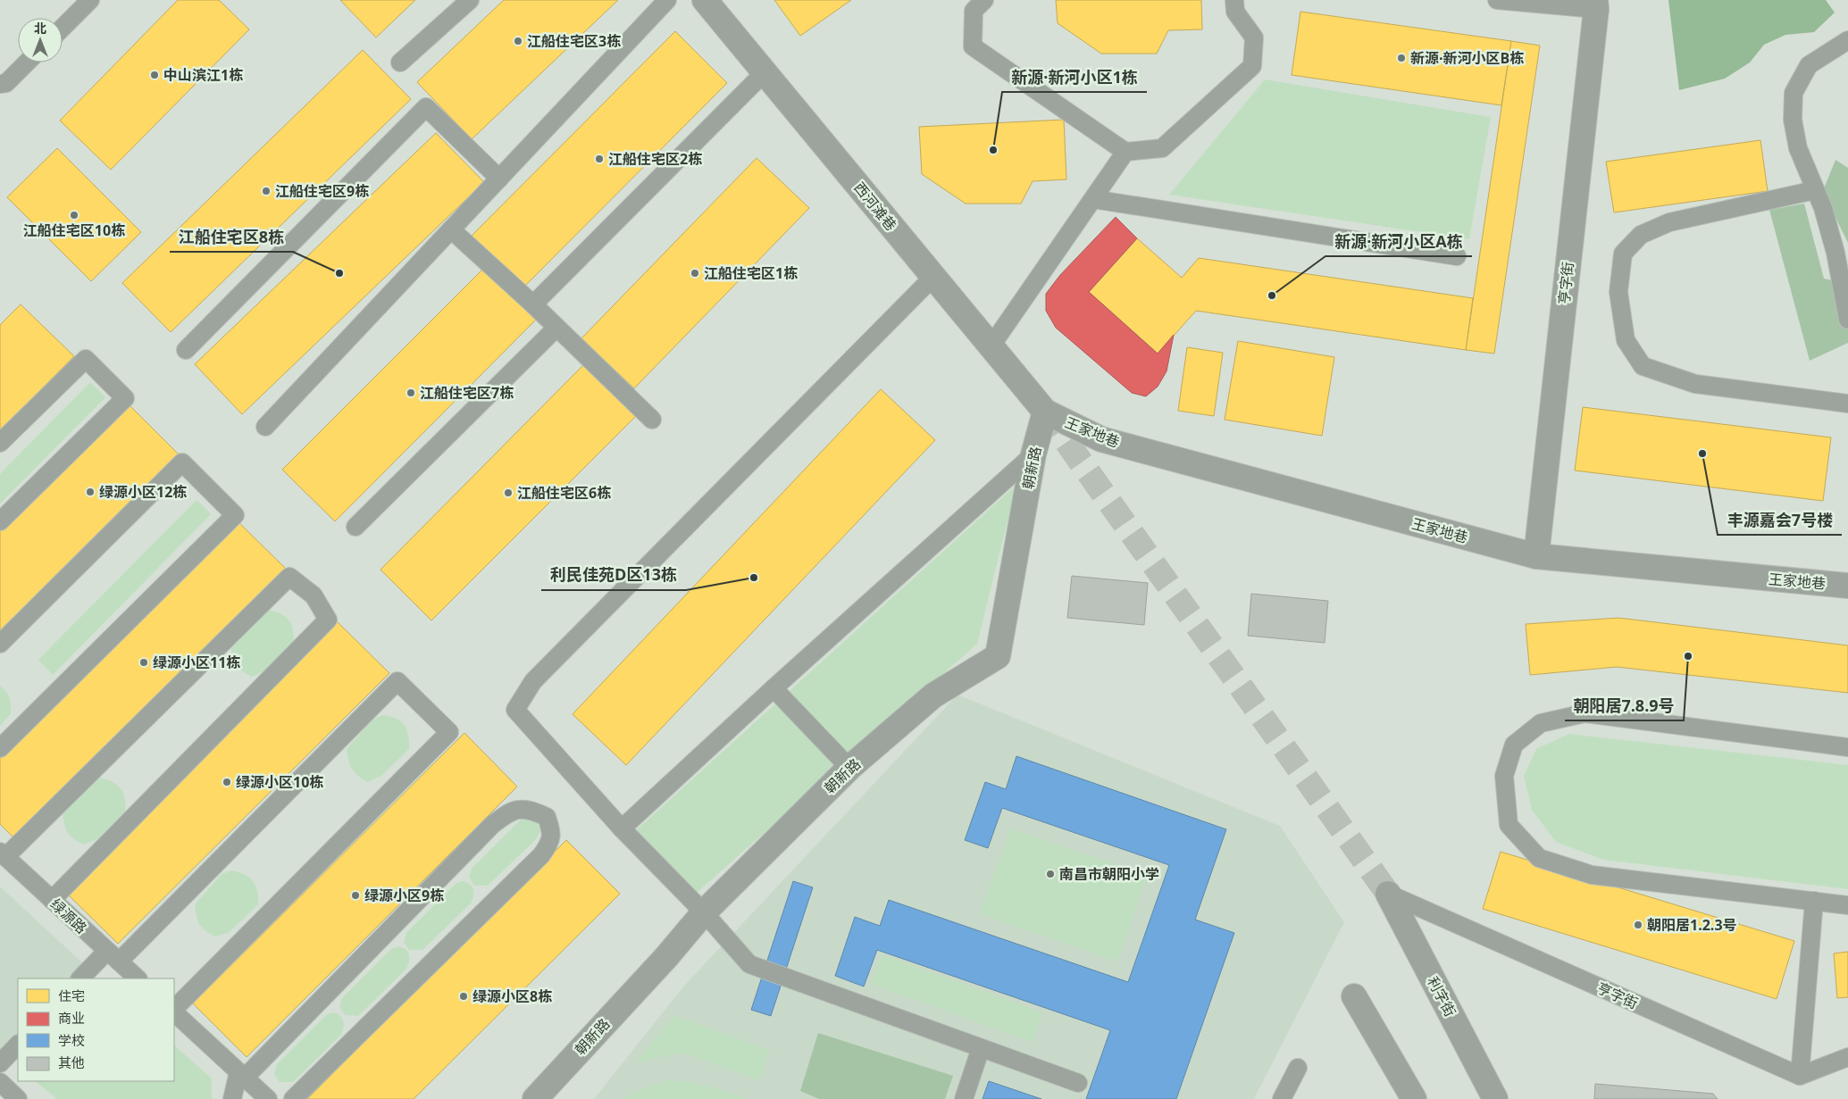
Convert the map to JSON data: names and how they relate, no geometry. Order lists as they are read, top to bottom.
{
  "streets": {
    "street": [
      "西河滩巷",
      "亨字街",
      "王家地巷",
      "朝新路",
      "利字街"
    ],
    "lane": ["绿源路"]
  },
  "crossings": [
    ["西河滩巷", "王家地巷"],
    ["西河滩巷", "朝新路"],
    ["亨字街", "王家地巷"],
    ["亨字街", "利字街"],
    ["王家地巷", "朝新路"]
  ],
  "places": [
    "江船住宅区3栋",
    "新源·新河小区B栋",
    "中山滨江1栋",
    "新源·新河小区1栋",
    "江船住宅区2栋",
    "江船住宅区9栋",
    "江船住宅区10栋",
    "江船住宅区8栋",
    "江船住宅区1栋",
    "新源·新河小区A栋",
    "江船住宅区7栋",
    "丰源嘉会7号楼",
    "绿源小区12栋",
    "江船住宅区6栋",
    "利民佳苑D区13栋",
    "朝阳居7.8.9号",
    "绿源小区11栋",
    "绿源小区10栋",
    "南昌市朝阳小学",
    "绿源小区9栋",
    "朝阳居1.2.3号",
    "绿源小区8栋"
  ],
  "legend": [
    "住宅",
    "商业",
    "学校",
    "其他"
  ],
  "north": "top"
}
